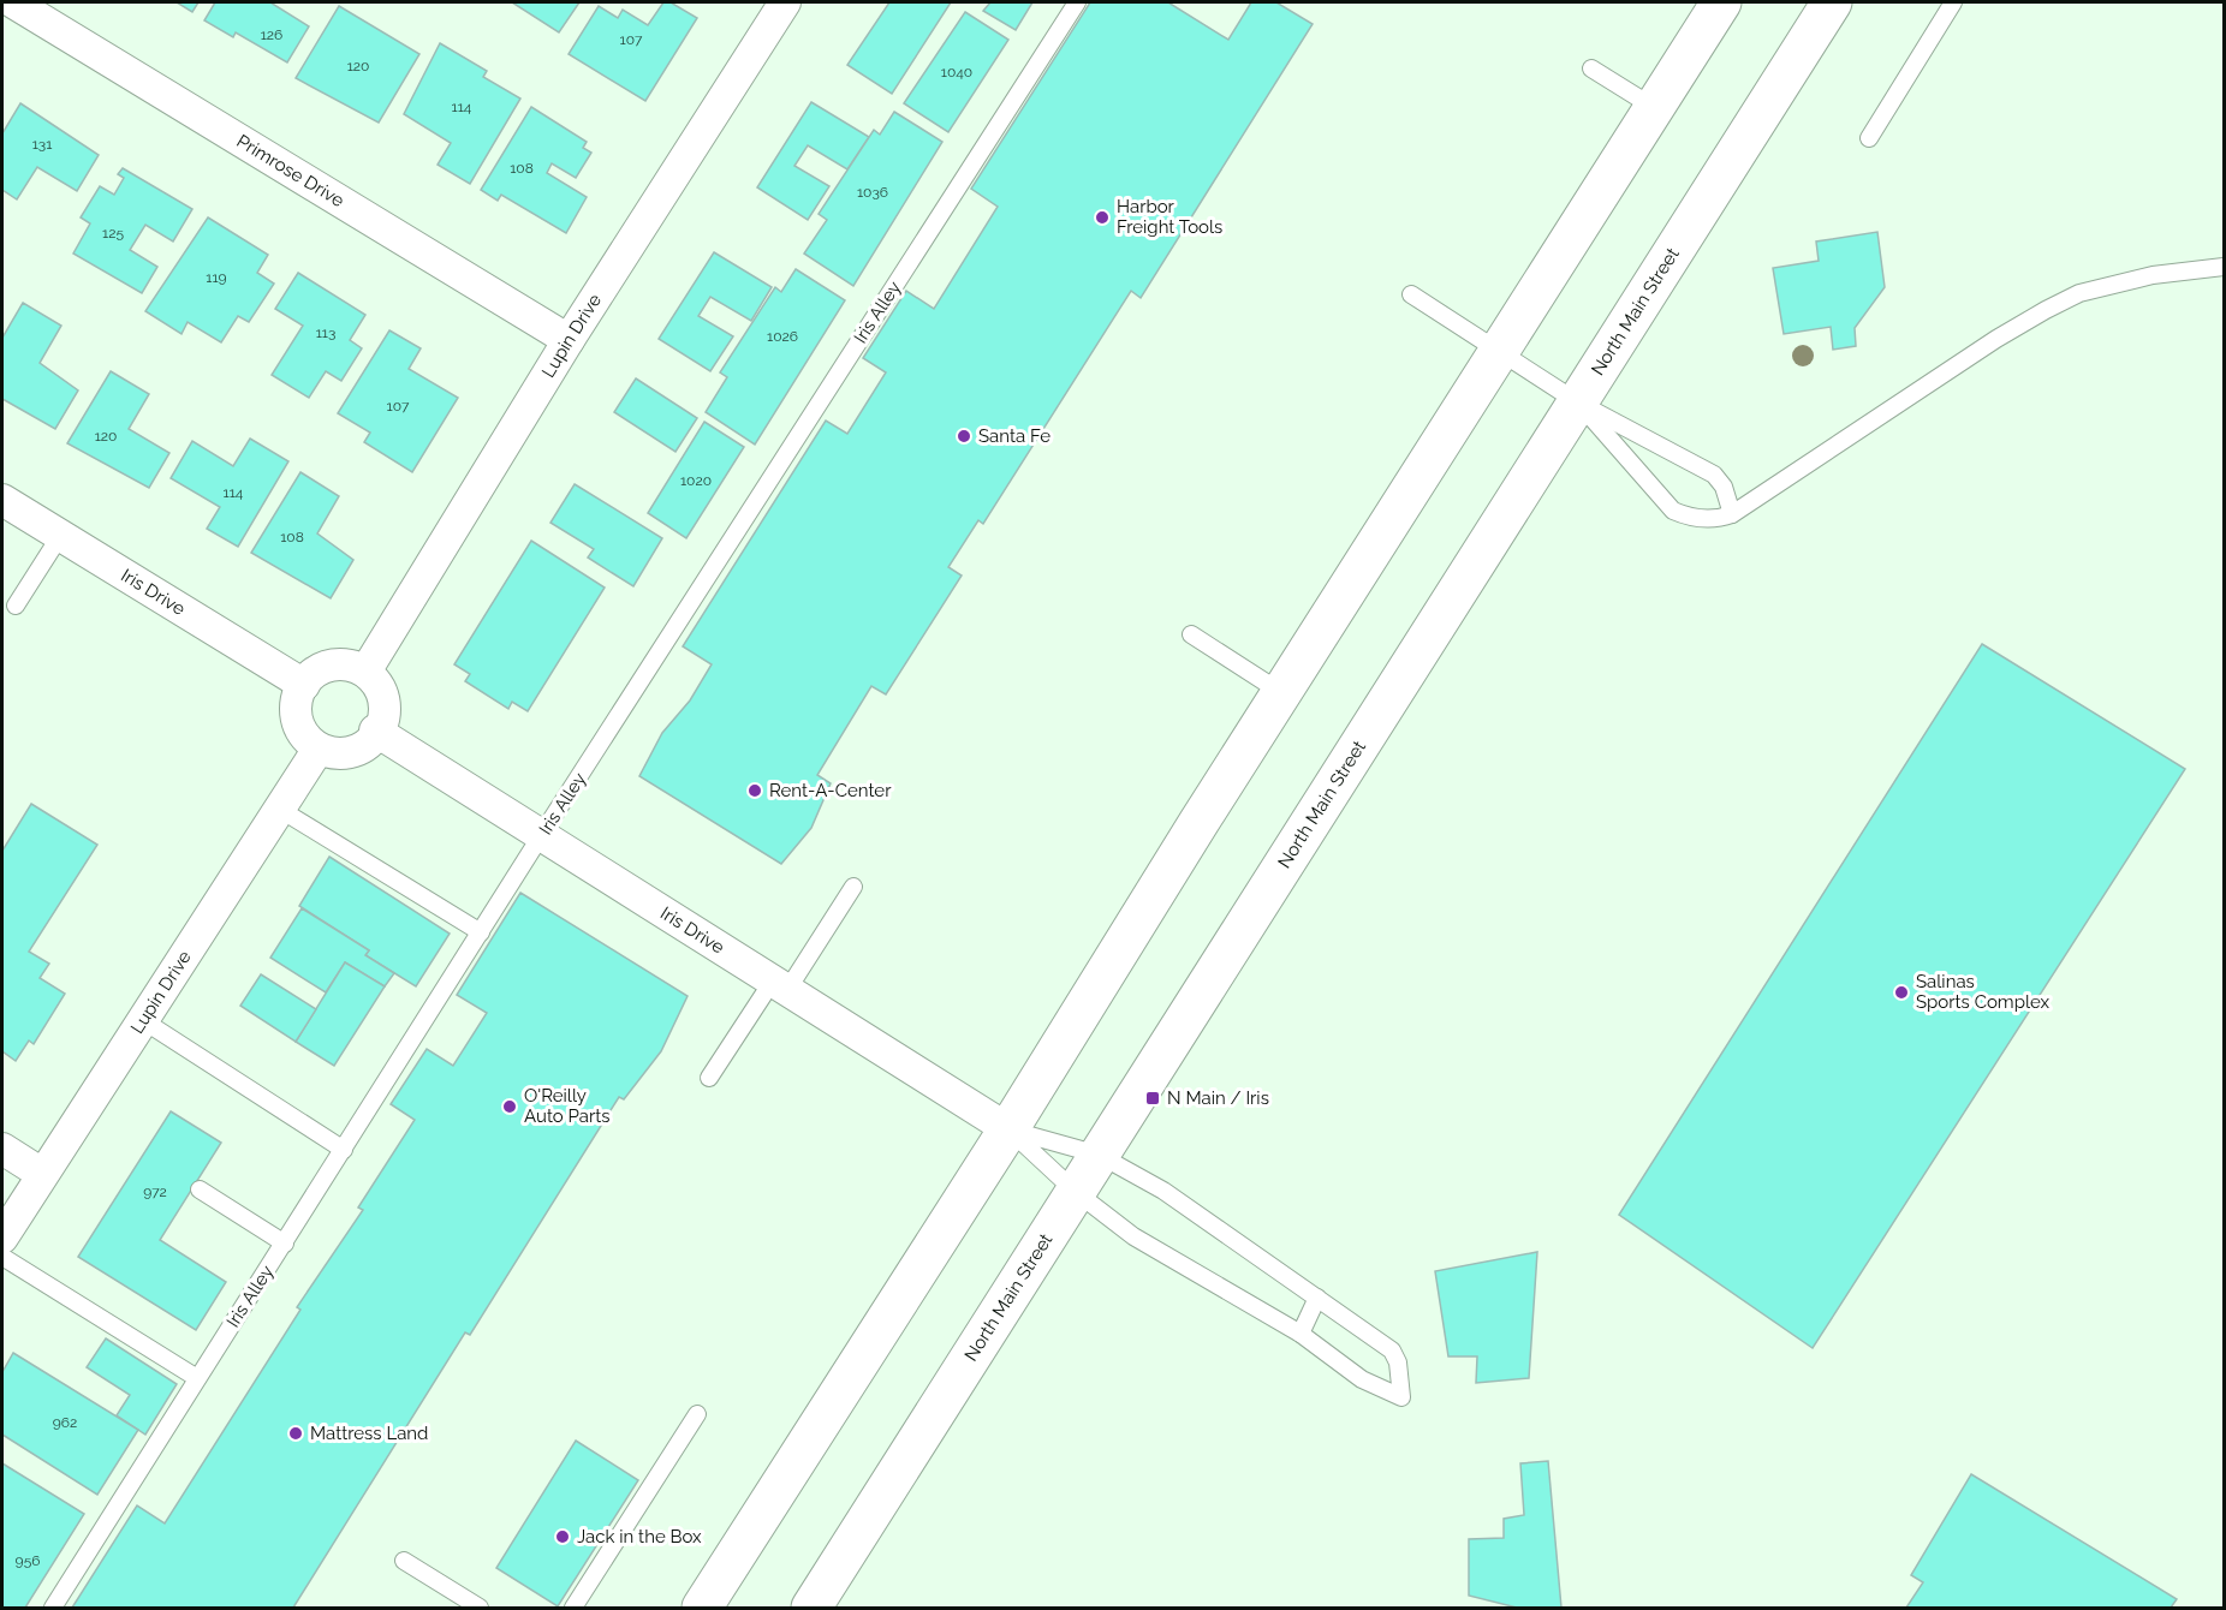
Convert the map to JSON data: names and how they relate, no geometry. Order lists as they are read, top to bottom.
{
  "streets": {
    "main road": ["North Main Street"],
    "street": ["Primrose Drive", "Lupin Drive", "Iris Drive"],
    "lane": ["Iris Alley"]
  },
  "crossings": [
    ["Primrose Drive", "Lupin Drive"],
    ["Iris Alley", "Iris Drive"],
    ["Lupin Drive", "Iris Drive"]
  ],
  "places": {
    "other": [
      "Harbor Freight Tools",
      "Santa Fe",
      "Rent-A-Center",
      "Salinas Sports Complex",
      "O'Reilly Auto Parts",
      "Mattress Land",
      "Jack in the Box"
    ],
    "transit": ["N Main / Iris"]
  },
  "house_numbers": [
    "126",
    "107",
    "120",
    "1040",
    "114",
    "131",
    "108",
    "1036",
    "125",
    "119",
    "113",
    "1026",
    "107",
    "120",
    "1020",
    "114",
    "108",
    "972",
    "962",
    "956"
  ]
}
